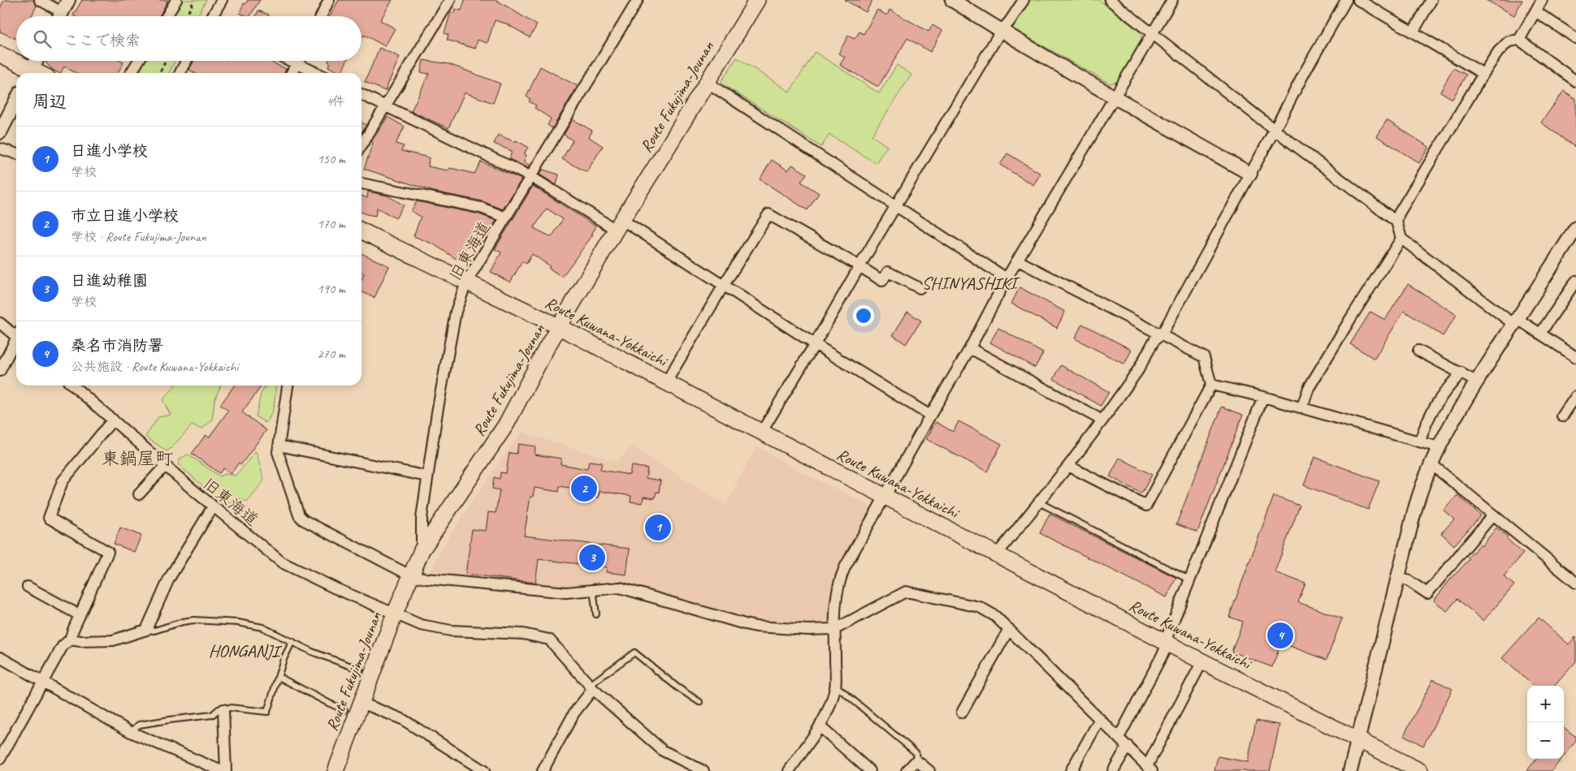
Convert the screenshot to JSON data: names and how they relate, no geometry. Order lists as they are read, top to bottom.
{
  "streets": {
    "main road": ["Route Fukujima-Jounan", "Route Kuwana-Yokkaichi"],
    "street": ["旧東海道"]
  },
  "crossings": [
    ["Route Fukujima-Jounan", "旧東海道"],
    ["Route Fukujima-Jounan", "Route Kuwana-Yokkaichi"],
    ["旧東海道", "Route Kuwana-Yokkaichi"]
  ],
  "districts": ["SHINYASHIKI", "東鍋屋町", "HONGANJI"],
  "page": {
    "search": "ここで検索",
    "heading": ["周辺", "4件"],
    "list": [
      {
        "mark": "1",
        "name": "日進小学校",
        "note": "学校",
        "value": "150 m"
      },
      {
        "mark": "2",
        "name": "市立日進小学校",
        "note": "学校 · Route Fukujima-Jounan",
        "value": "170 m"
      },
      {
        "mark": "3",
        "name": "日進幼稚園",
        "note": "学校",
        "value": "190 m"
      },
      {
        "mark": "4",
        "name": "桑名市消防署",
        "note": "公共施設 · Route Kuwana-Yokkaichi",
        "value": "270 m"
      }
    ],
    "pins": [
      "2",
      "1",
      "3",
      "4"
    ],
    "map_buttons": ["+", "−"]
  }
}
